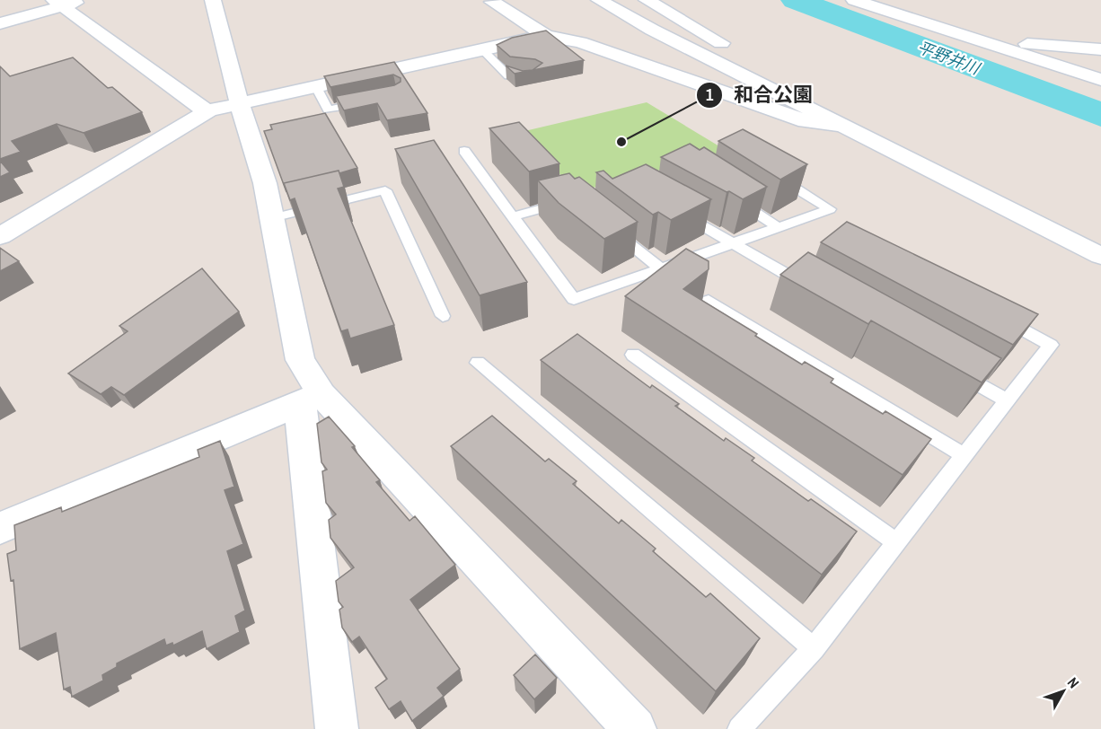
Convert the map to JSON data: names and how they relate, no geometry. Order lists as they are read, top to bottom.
{
  "water": ["平野井川"],
  "places": ["和合公園"],
  "north": "top right"
}
